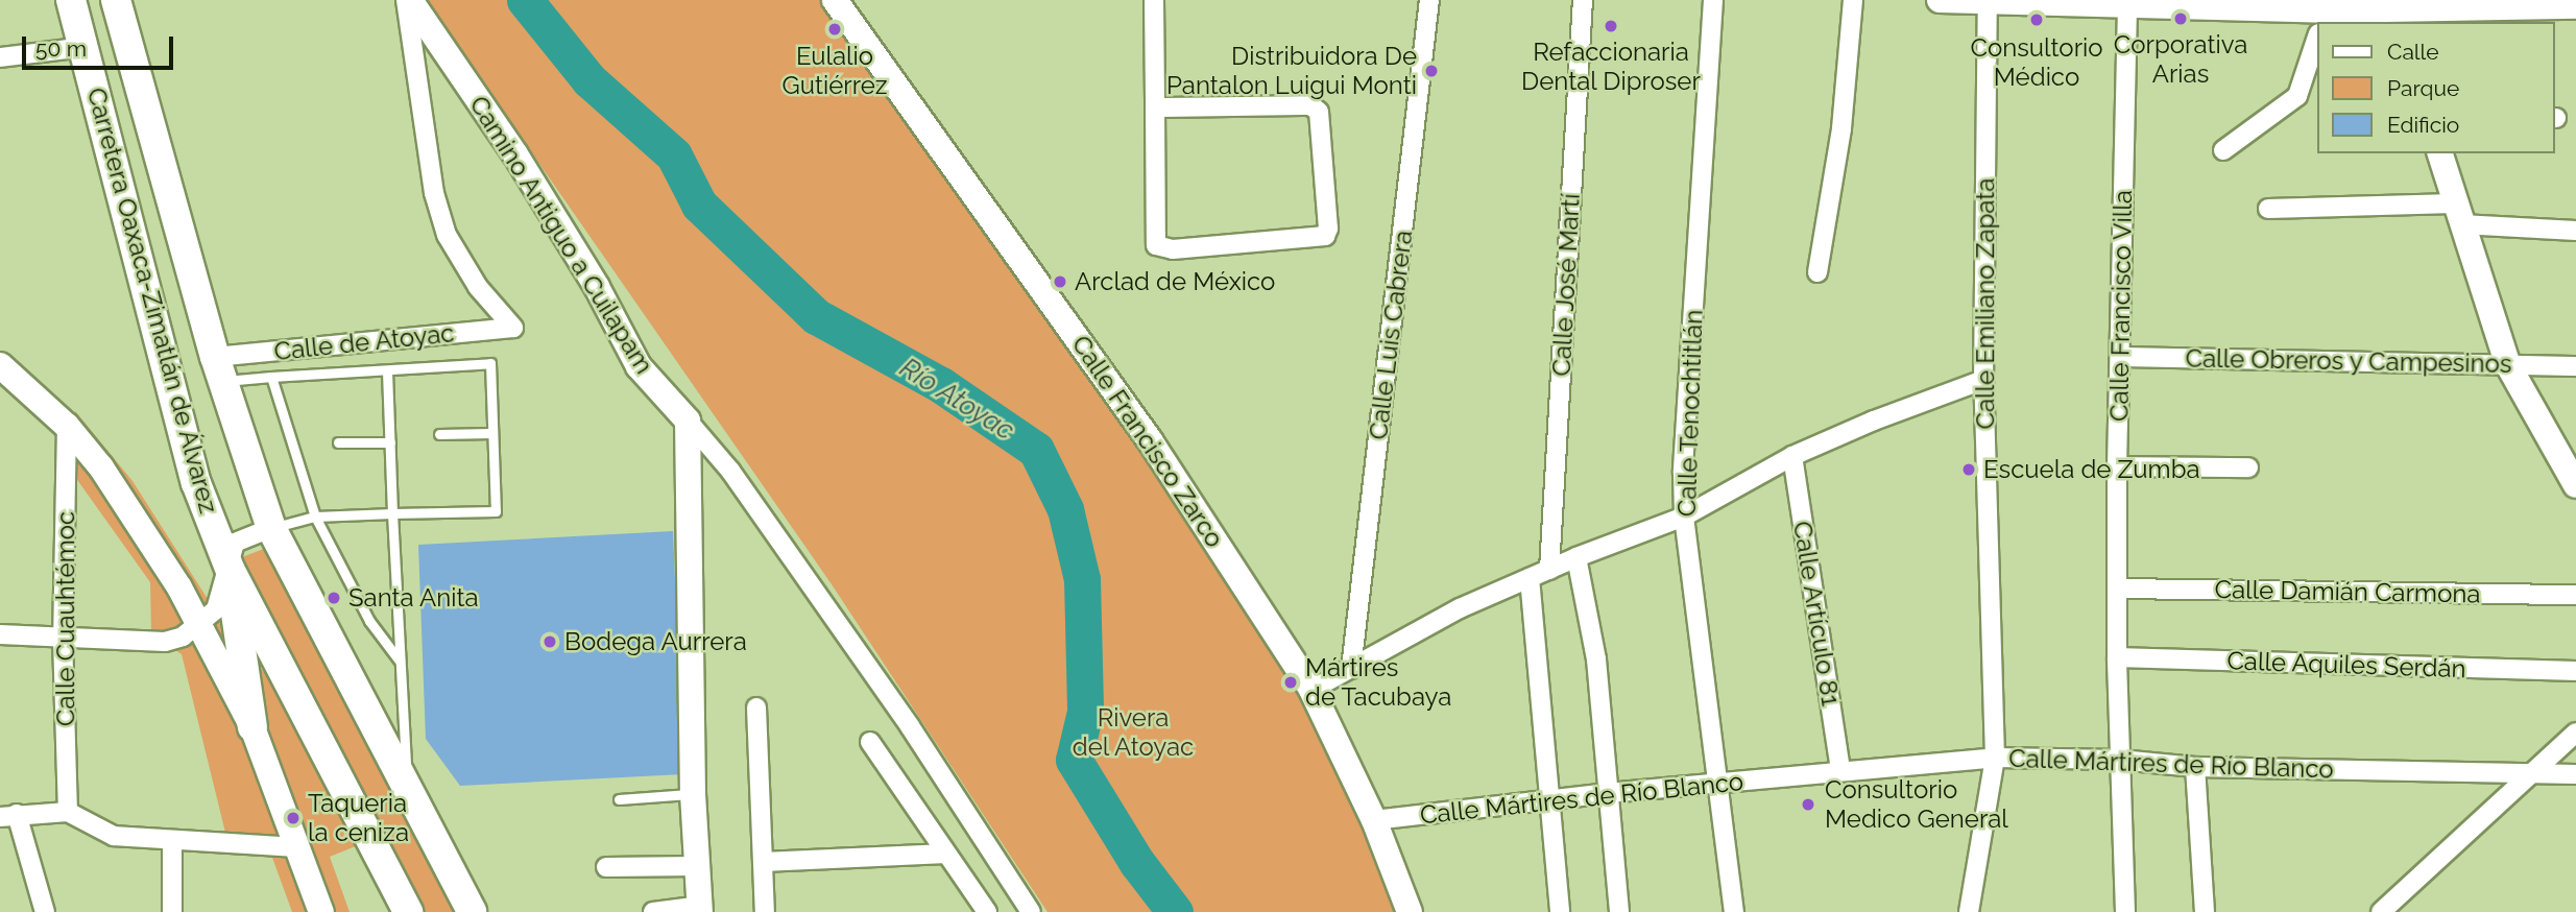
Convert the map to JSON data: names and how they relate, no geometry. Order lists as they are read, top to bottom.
{
  "streets": {
    "main road": ["Carretera Oaxaca-Zimatlán de Álvarez"],
    "street": [
      "Camino Antiguo a Cuilapam",
      "Calle José Martí",
      "Calle Emiliano Zapata",
      "Calle Francisco Villa",
      "Calle Luis Cabrera",
      "Calle de Atoyac",
      "Calle Obreros y Campesinos",
      "Calle Tenochtitlán",
      "Calle Francisco Zarco",
      "Calle Damián Carmona",
      "Calle Artículo 81",
      "Calle Cuauhtémoc",
      "Calle Aquiles Serdán",
      "Calle Mártires de Río Blanco"
    ]
  },
  "crossings": [
    ["Camino Antiguo a Cuilapam", "Calle de Atoyac"],
    ["Carretera Oaxaca-Zimatlán de Álvarez", "Calle de Atoyac"],
    ["Calle Emiliano Zapata", "Calle Mártires de Río Blanco"],
    ["Calle Francisco Villa", "Calle Obreros y Campesinos"],
    ["Calle Francisco Villa", "Calle Damián Carmona"],
    ["Calle Francisco Villa", "Calle Aquiles Serdán"],
    ["Calle Francisco Villa", "Calle Mártires de Río Blanco"],
    ["Calle Tenochtitlán", "Calle Mártires de Río Blanco"],
    ["Calle Francisco Zarco", "Calle Mártires de Río Blanco"],
    ["Calle Artículo 81", "Calle Mártires de Río Blanco"]
  ],
  "water": ["Río Atoyac"],
  "parks": ["Rivera del Atoyac"],
  "places": [
    "Corporativa Arias",
    "Consultorio Médico",
    "Refaccionaria Dental Diproser",
    "Eulalio Gutiérrez",
    "Distribuidora De Pantalon Luigui Monti",
    "Arclad de México",
    "Escuela de Zumba",
    "Santa Anita",
    "Bodega Aurrera",
    "Mártires de Tacubaya",
    "Consultorio Medico General",
    "Taqueria la ceniza"
  ],
  "legend": ["Calle", "Parque", "Edificio"],
  "scale_bar": "50 m"
}
